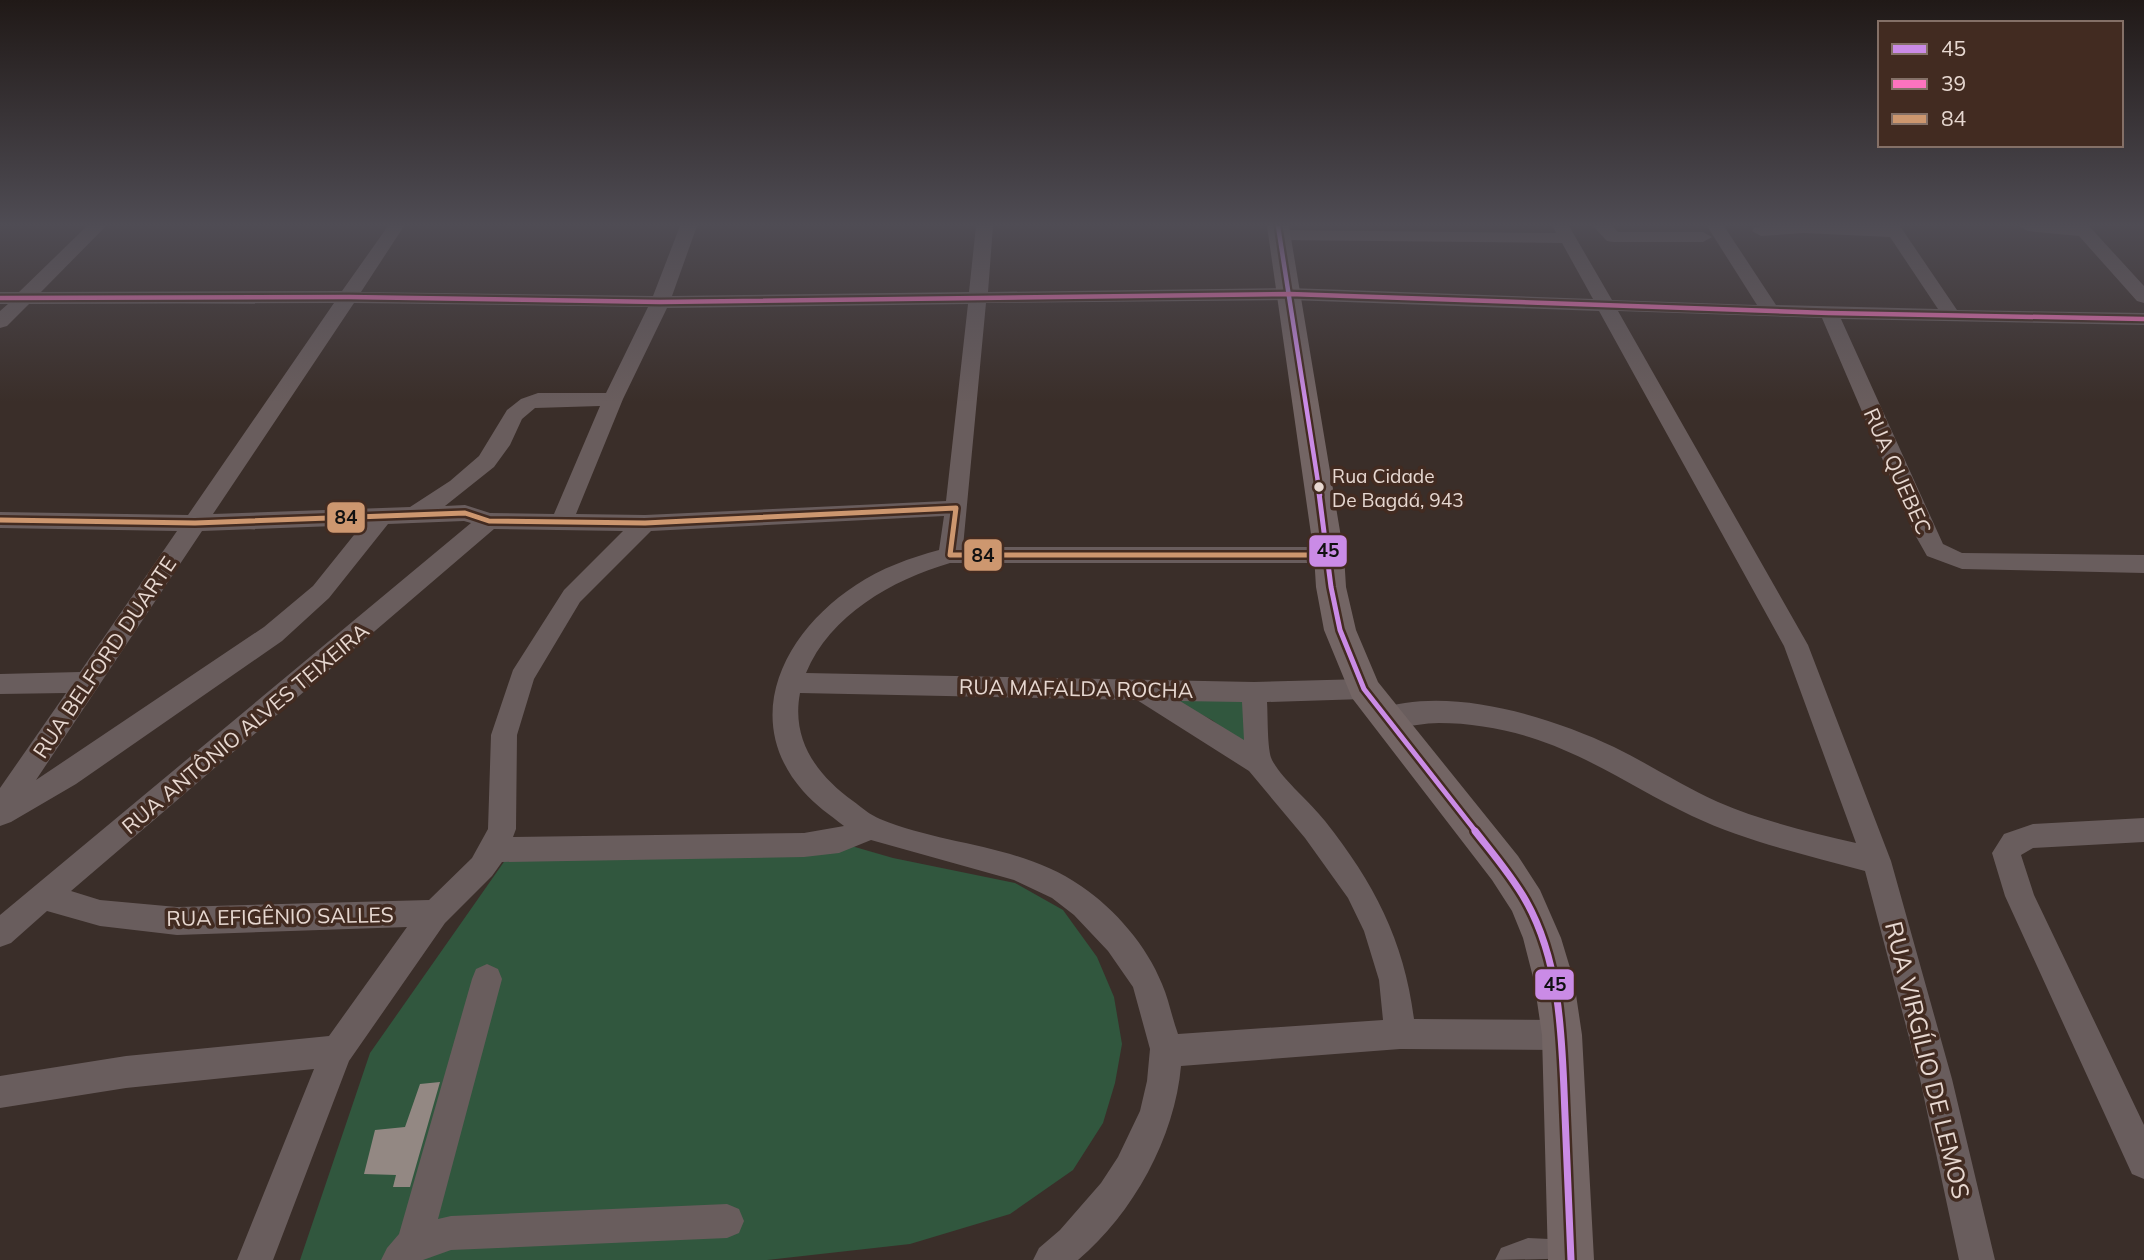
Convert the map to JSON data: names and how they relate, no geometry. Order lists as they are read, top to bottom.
{
  "streets": {
    "street": [
      "RUA QUEBEC",
      "RUA BELFORD DUARTE",
      "RUA MAFALDA ROCHA",
      "RUA ANTÔNIO ALVES TEIXEIRA",
      "RUA EFIGÊNIO SALLES",
      "RUA VIRGÍLIO DE LEMOS"
    ]
  },
  "crossings": [
    ["RUA MAFALDA ROCHA", "RUA VIRGÍLIO DE LEMOS"],
    ["RUA ANTÔNIO ALVES TEIXEIRA", "RUA EFIGÊNIO SALLES"]
  ],
  "places": ["Rua Cidade De Bagdá, 943"],
  "lines": ["transit line 45", "transit line 39", "transit line 84"],
  "legend": ["45", "39", "84"]
}
